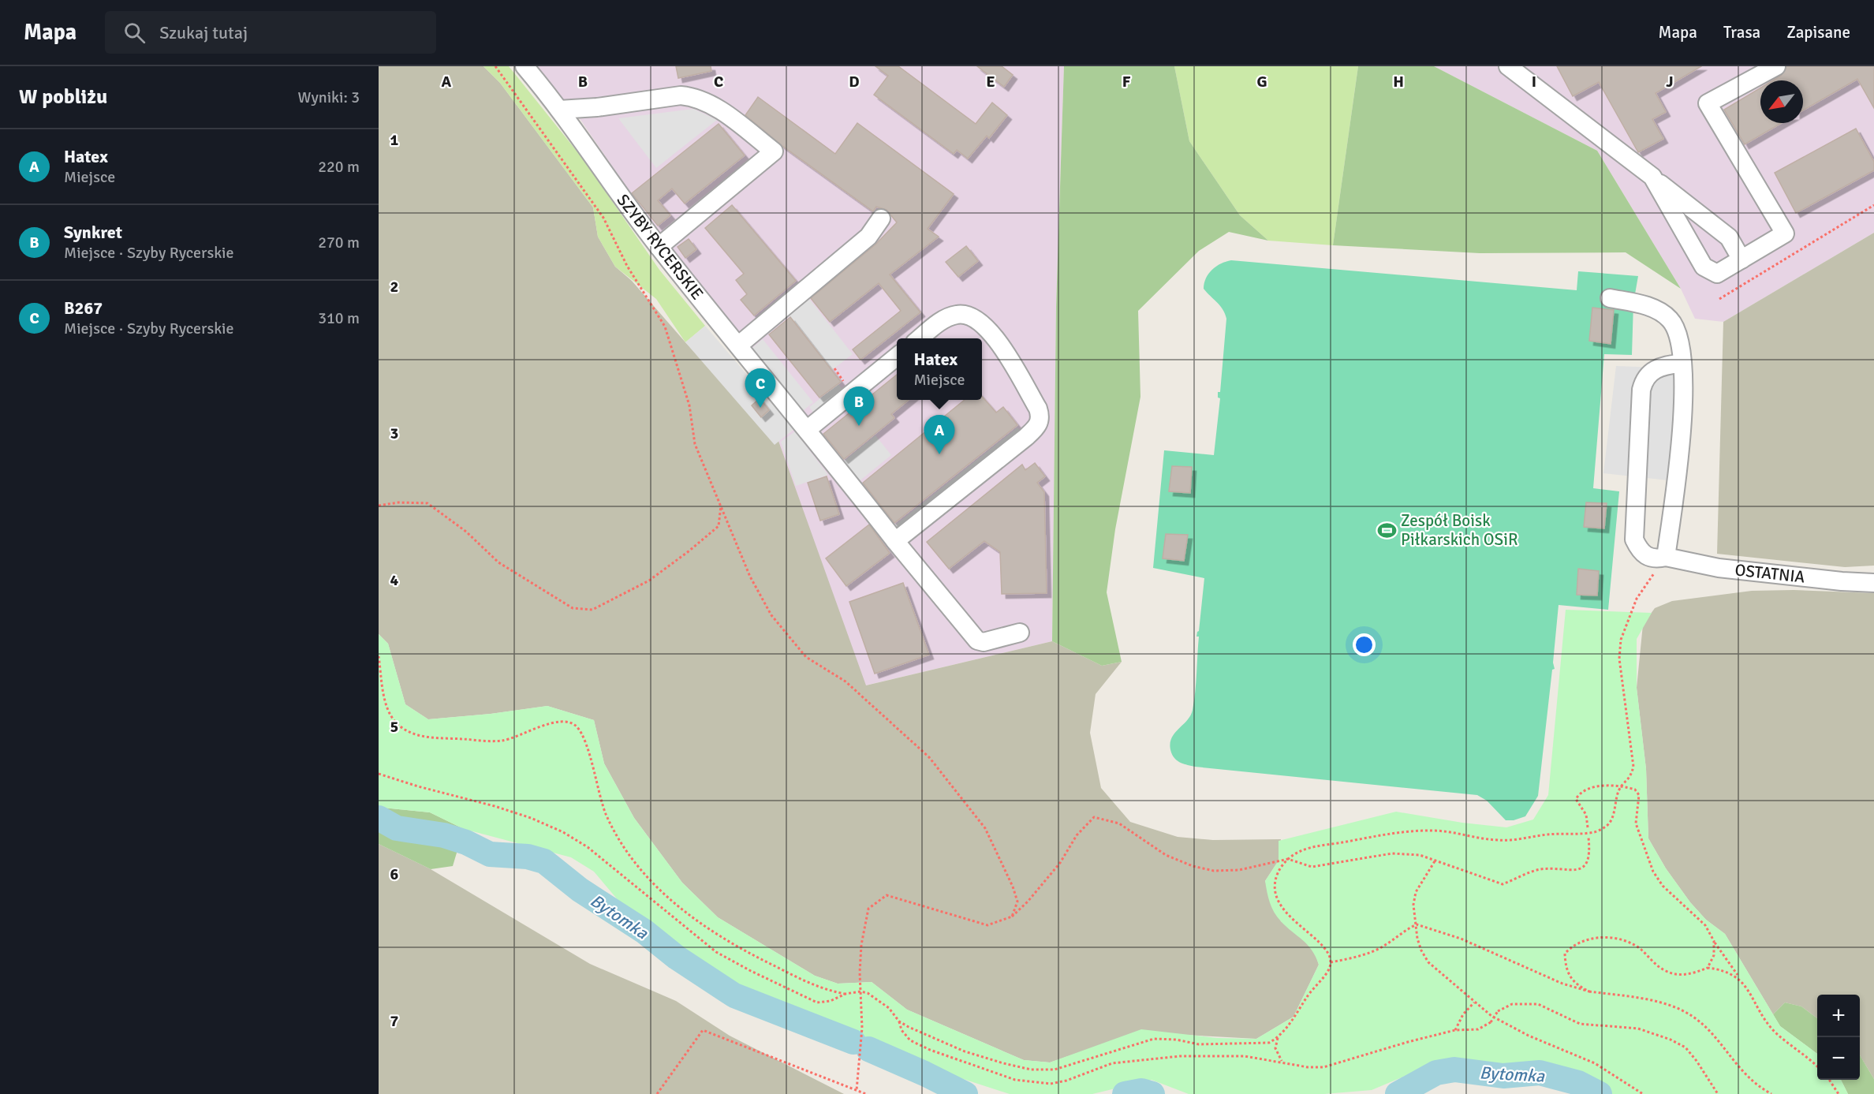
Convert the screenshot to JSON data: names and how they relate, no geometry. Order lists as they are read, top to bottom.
{
  "streets": {
    "street": ["SZYBY RYCERSKIE", "OSTATNIA"]
  },
  "water": ["Bytomka"],
  "places": {
    "sports": ["Zespół Boisk Piłkarskich OSiR"]
  },
  "north": "bottom left",
  "page": {
    "header": "Mapa",
    "search": "Szukaj tutaj",
    "nav": ["Mapa", "Trasa", "Zapisane"],
    "heading": ["W pobliżu", "Wyniki: 3"],
    "list": [
      {
        "mark": "A",
        "name": "Hatex",
        "note": "Miejsce",
        "value": "220 m"
      },
      {
        "mark": "B",
        "name": "Synkret",
        "note": "Miejsce · Szyby Rycerskie",
        "value": "270 m"
      },
      {
        "mark": "C",
        "name": "B267",
        "note": "Miejsce · Szyby Rycerskie",
        "value": "310 m"
      }
    ],
    "popup": ["Hatex", "Miejsce"],
    "pins": ["C", "B", "A"],
    "map_buttons": ["+", "−"]
  },
  "grid": {
    "columns": [
      "A",
      "B",
      "C",
      "D",
      "E",
      "F",
      "G",
      "H",
      "I",
      "J"
    ],
    "rows": [
      "1",
      "2",
      "3",
      "4",
      "5",
      "6",
      "7"
    ]
  }
}
